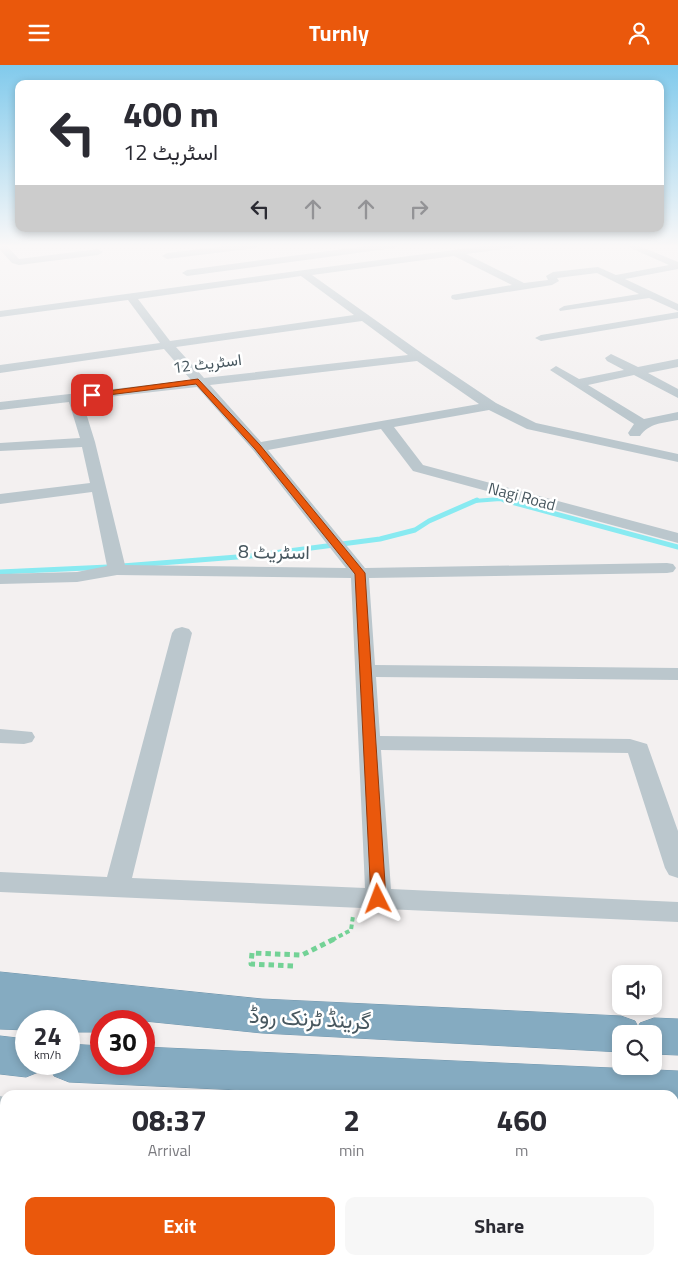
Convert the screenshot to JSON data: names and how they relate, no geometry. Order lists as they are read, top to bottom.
{
  "streets": {
    "highway": ["گرینڈ ٹرنک روڈ"],
    "street": ["اسٹریٹ 12", "Nagi Road", "اسٹریٹ 8"]
  },
  "page": {
    "header": "Turnly",
    "turn": ["400 m", "اسٹریٹ 12"],
    "speed": "24 km/h",
    "limit": "30",
    "eta": [
      "08:37",
      "Arrival",
      "2",
      "min",
      "460",
      "m"
    ],
    "buttons": ["Exit", "Share"]
  }
}
